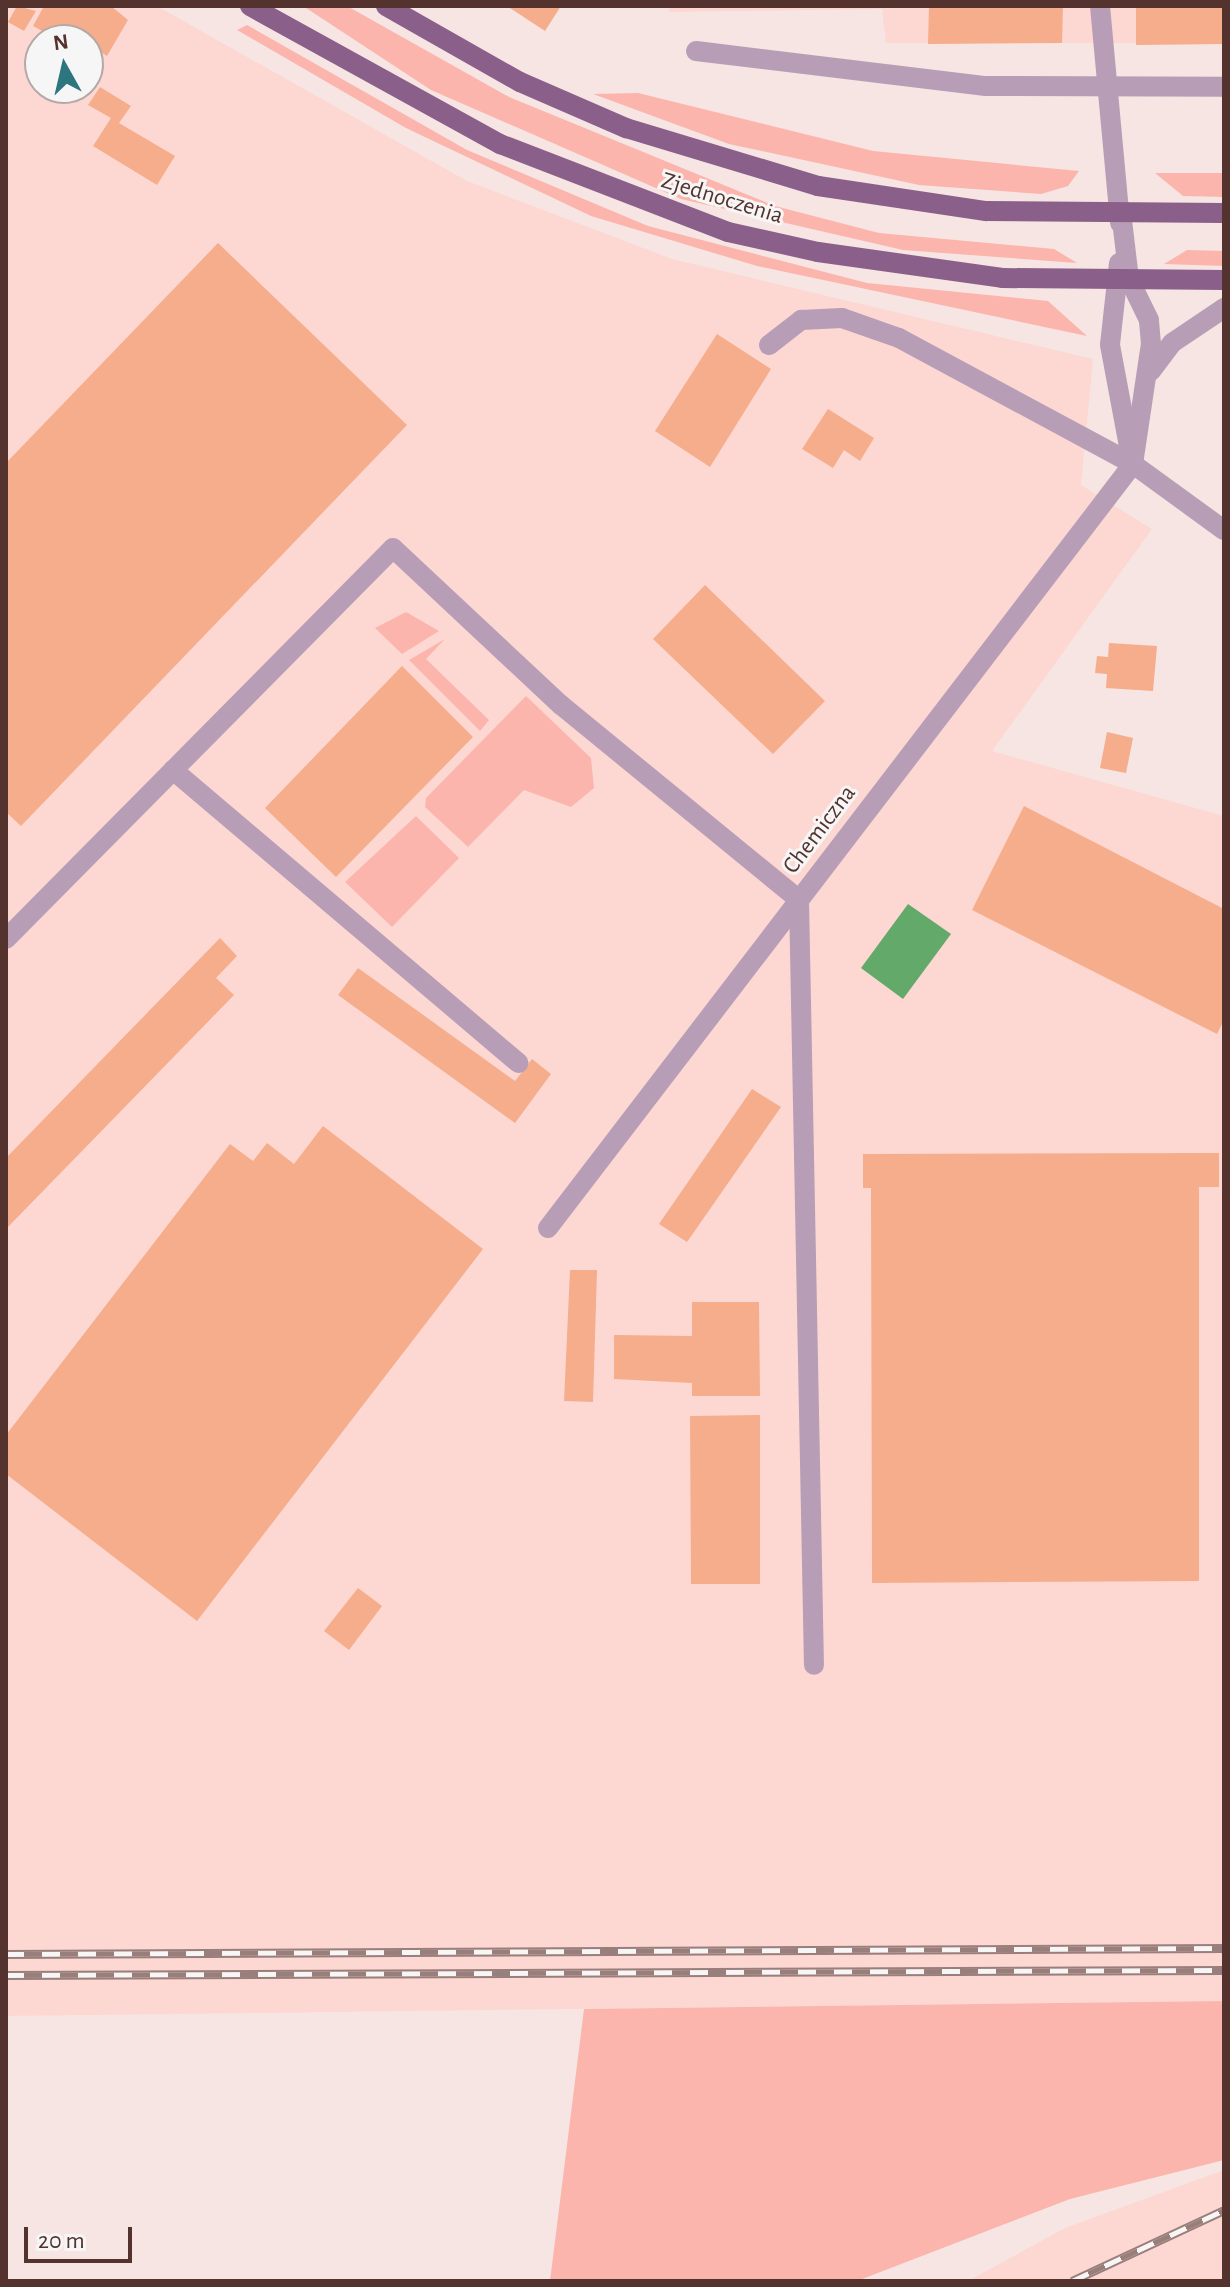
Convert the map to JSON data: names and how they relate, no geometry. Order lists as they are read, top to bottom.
{
  "streets": {
    "main road": ["Zjednoczenia"],
    "street": ["Chemiczna"]
  },
  "crossings": [
    ["Zjednoczenia", "Chemiczna"]
  ],
  "scale_bar": "20 m",
  "north": "top"
}
